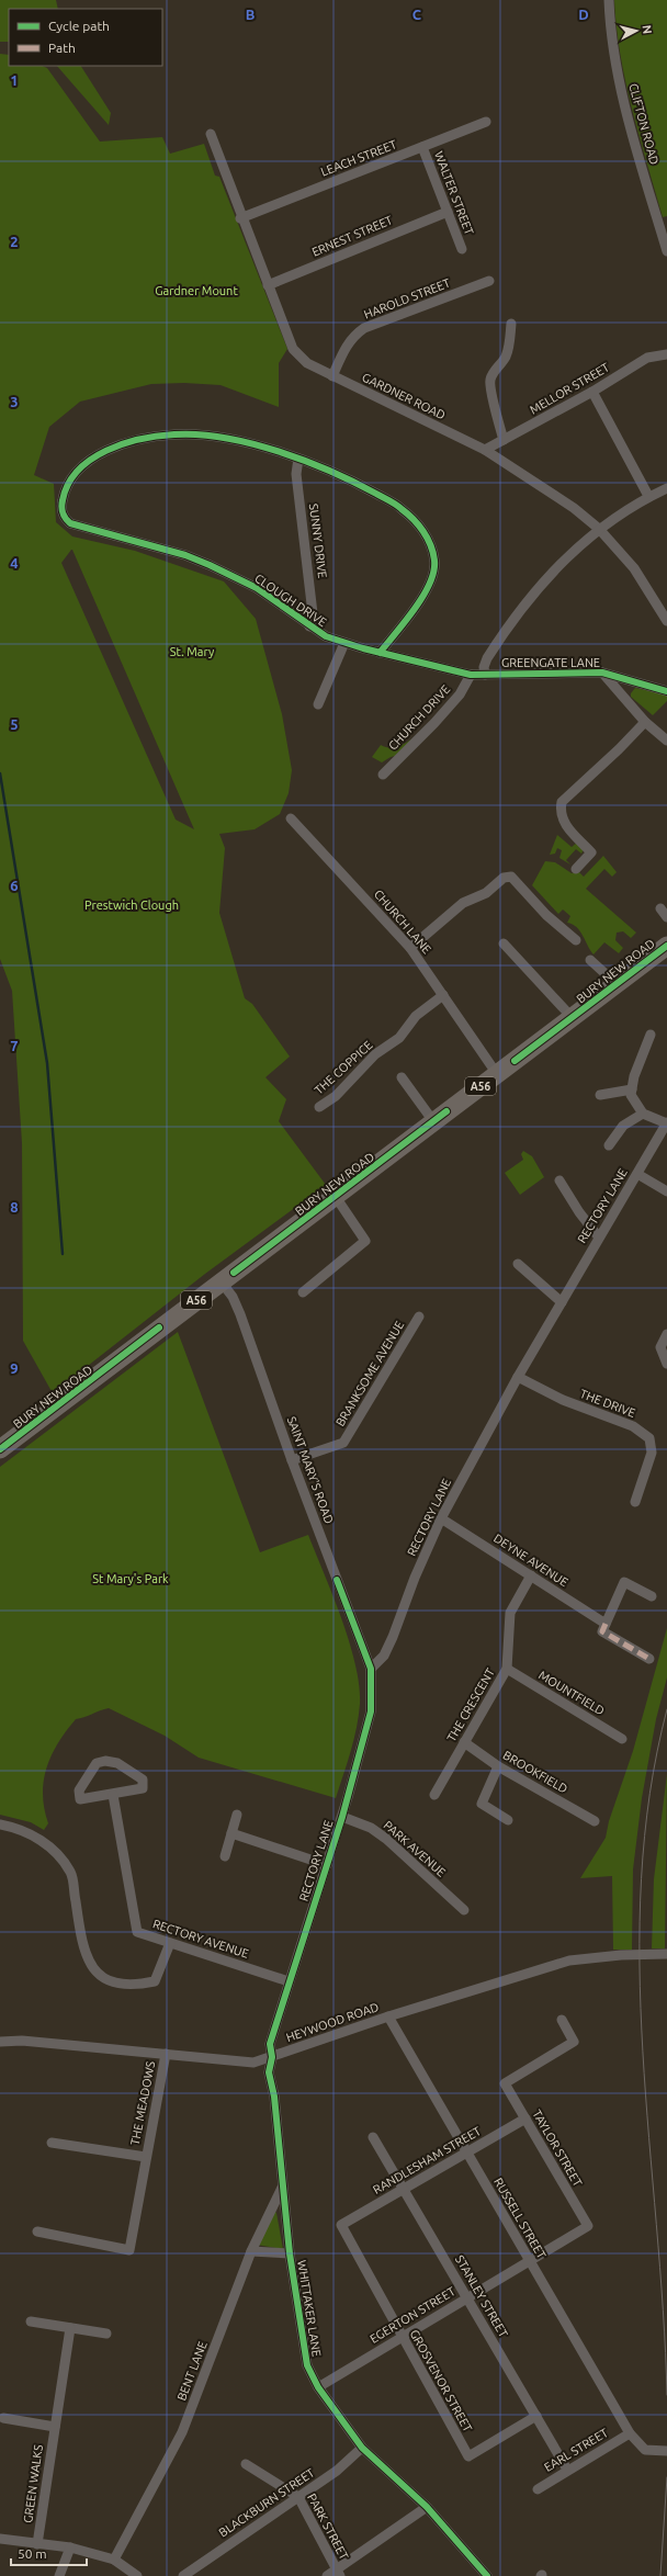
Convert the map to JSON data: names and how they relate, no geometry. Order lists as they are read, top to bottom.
{
  "streets": {
    "highway": ["BURY NEW ROAD", "A56"],
    "street": [
      "CLIFTON ROAD",
      "LEACH STREET",
      "WALTER STREET",
      "ERNEST STREET",
      "HAROLD STREET",
      "MELLOR STREET",
      "GARDNER ROAD",
      "SUNNY DRIVE",
      "CLOUGH DRIVE",
      "GREENGATE LANE",
      "CHURCH DRIVE",
      "CHURCH LANE",
      "THE COPPICE",
      "RECTORY LANE",
      "BRANKSOME AVENUE",
      "THE DRIVE",
      "SAINT MARY'S ROAD",
      "DEYNE AVENUE",
      "MOUNTFIELD",
      "THE CRESCENT",
      "BROOKFIELD",
      "PARK AVENUE",
      "RECTORY AVENUE",
      "HEYWOOD ROAD",
      "THE MEADOWS",
      "TAYLOR STREET",
      "RANDLESHAM STREET",
      "RUSSELL STREET",
      "STANLEY STREET",
      "WHITTAKER LANE",
      "EGERTON STREET",
      "BENT LANE",
      "GROSVENOR STREET",
      "EARL STREET",
      "GREEN WALKS",
      "BLACKBURN STREET",
      "PARK STREET"
    ]
  },
  "crossings": [
    ["LEACH STREET", "WALTER STREET"],
    ["LEACH STREET", "GARDNER ROAD"],
    ["WALTER STREET", "ERNEST STREET"],
    ["ERNEST STREET", "GARDNER ROAD"],
    ["HAROLD STREET", "GARDNER ROAD"],
    ["MELLOR STREET", "GARDNER ROAD"],
    ["SUNNY DRIVE", "CLOUGH DRIVE"],
    ["CLOUGH DRIVE", "GREENGATE LANE"],
    ["CLOUGH DRIVE", "CHURCH DRIVE"],
    ["CHURCH LANE", "BURY NEW ROAD"],
    ["CHURCH LANE", "THE COPPICE"],
    ["BURY NEW ROAD", "SAINT MARY'S ROAD"],
    ["RECTORY LANE", "THE DRIVE"],
    ["RECTORY LANE", "SAINT MARY'S ROAD"],
    ["RECTORY LANE", "DEYNE AVENUE"],
    ["RECTORY LANE", "PARK AVENUE"],
    ["RECTORY LANE", "RECTORY AVENUE"],
    ["RECTORY LANE", "HEYWOOD ROAD"],
    ["RECTORY LANE", "WHITTAKER LANE"],
    ["BRANKSOME AVENUE", "SAINT MARY'S ROAD"],
    ["DEYNE AVENUE", "THE CRESCENT"],
    ["MOUNTFIELD", "THE CRESCENT"],
    ["THE CRESCENT", "BROOKFIELD"],
    ["HEYWOOD ROAD", "THE MEADOWS"],
    ["HEYWOOD ROAD", "RUSSELL STREET"],
    ["HEYWOOD ROAD", "WHITTAKER LANE"],
    ["TAYLOR STREET", "RANDLESHAM STREET"],
    ["TAYLOR STREET", "EGERTON STREET"],
    ["RANDLESHAM STREET", "RUSSELL STREET"],
    ["RANDLESHAM STREET", "STANLEY STREET"],
    ["RANDLESHAM STREET", "GROSVENOR STREET"],
    ["RUSSELL STREET", "EGERTON STREET"],
    ["RUSSELL STREET", "EARL STREET"],
    ["STANLEY STREET", "EGERTON STREET"],
    ["STANLEY STREET", "GROSVENOR STREET"],
    ["STANLEY STREET", "EARL STREET"],
    ["WHITTAKER LANE", "EGERTON STREET"],
    ["WHITTAKER LANE", "BENT LANE"],
    ["WHITTAKER LANE", "BLACKBURN STREET"],
    ["EGERTON STREET", "GROSVENOR STREET"],
    ["BLACKBURN STREET", "PARK STREET"]
  ],
  "parks": [
    "Gardner Mount",
    "St. Mary",
    "Prestwich Clough",
    "St Mary's Park"
  ],
  "legend": ["Cycle path", "Path"],
  "scale_bar": "50 m",
  "north": "right",
  "grid": {
    "columns": ["B", "C", "D"],
    "rows": [
      "1",
      "2",
      "3",
      "4",
      "5",
      "6",
      "7",
      "8",
      "9"
    ]
  }
}
